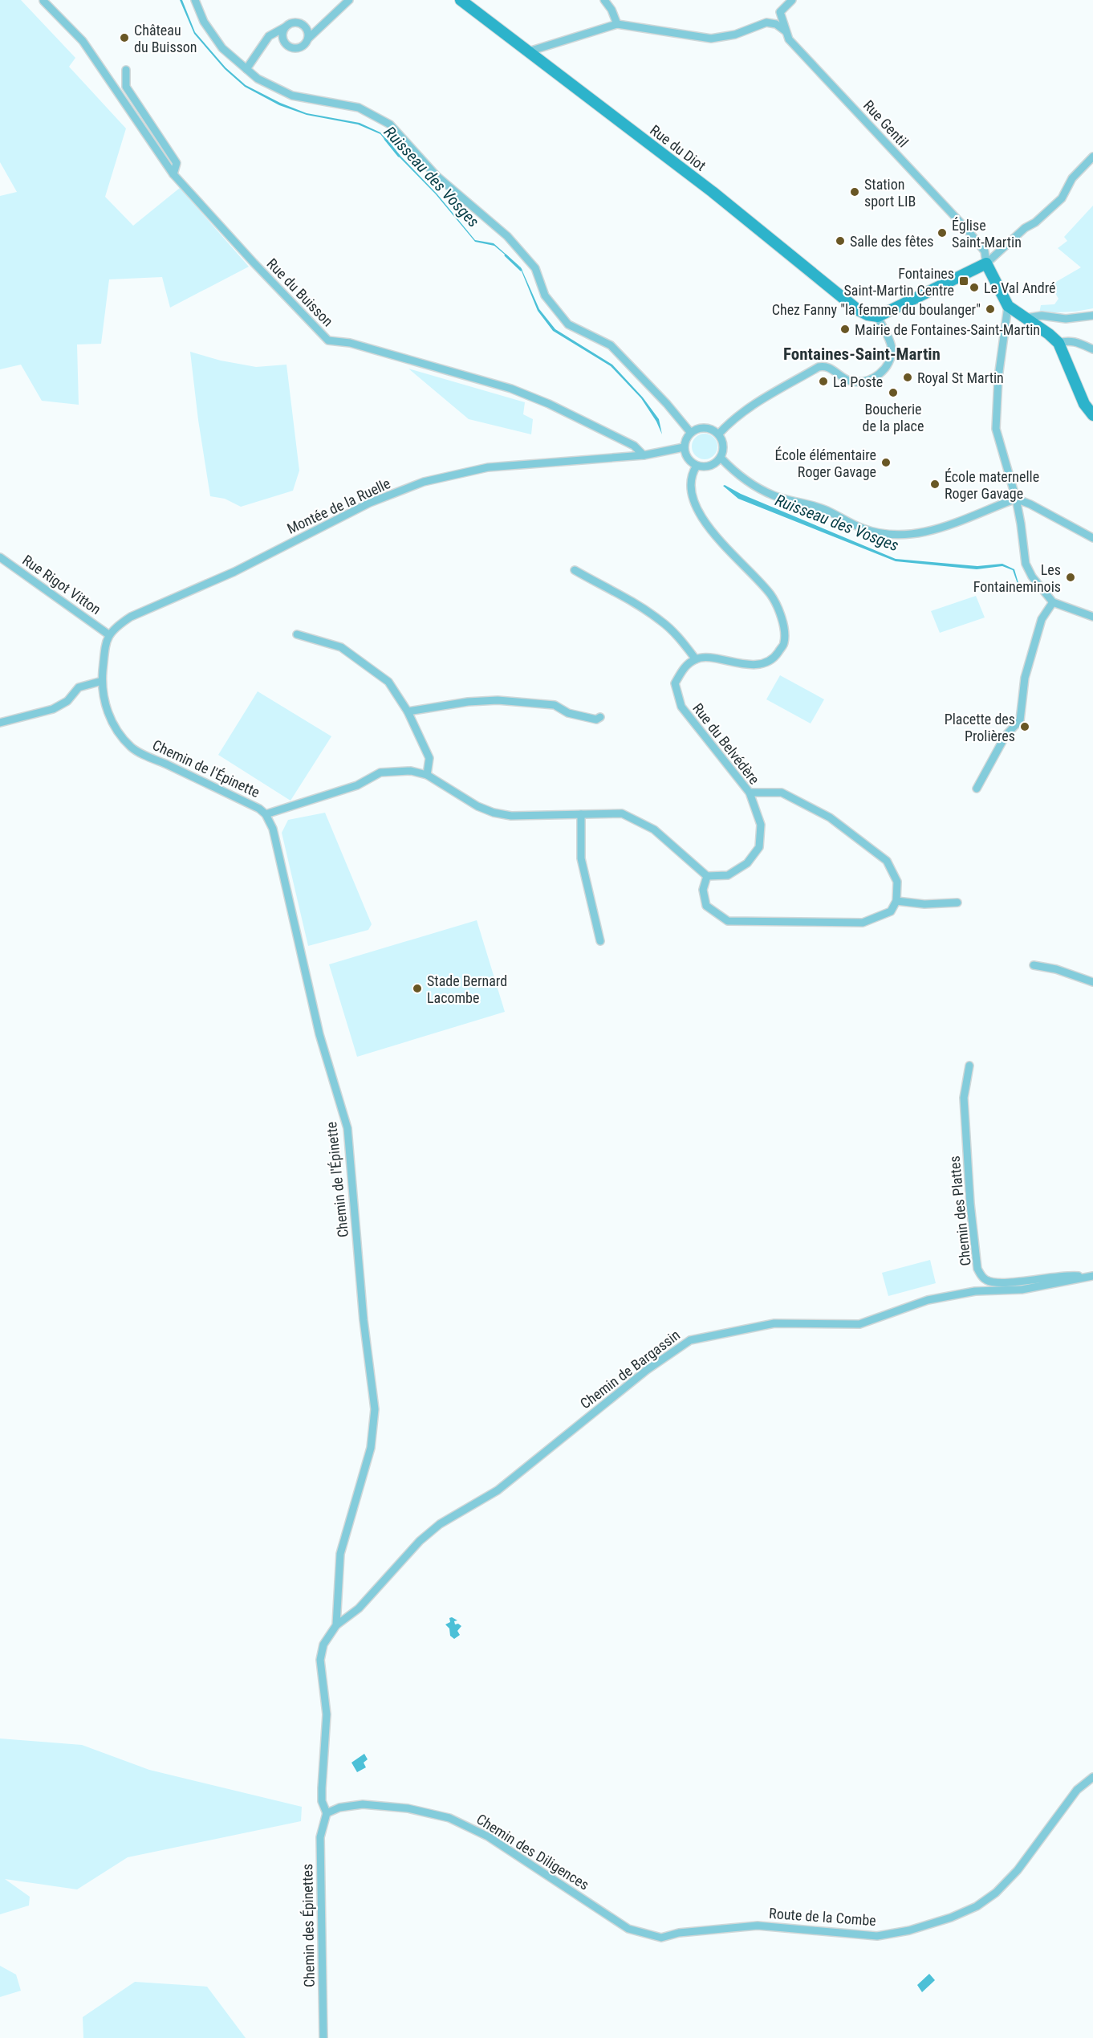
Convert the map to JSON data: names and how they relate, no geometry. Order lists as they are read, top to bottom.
{
  "streets": {
    "street": [
      "Rue Gentil",
      "Rue du Diot",
      "Rue du Buisson",
      "Montée de la Ruelle",
      "Rue Rigot Vitton",
      "Rue du Belvédère",
      "Chemin de l'Épinette",
      "Chemin des Plattes",
      "Chemin de Bargassin",
      "Chemin des Diligences",
      "Route de la Combe",
      "Chemin des Épinettes"
    ]
  },
  "crossings": [
    ["Rue du Buisson", "Montée de la Ruelle"],
    ["Montée de la Ruelle", "Rue Rigot Vitton"],
    ["Montée de la Ruelle", "Chemin de l'Épinette"],
    ["Rue Rigot Vitton", "Chemin de l'Épinette"],
    ["Chemin de l'Épinette", "Chemin de Bargassin"],
    ["Chemin de l'Épinette", "Chemin des Diligences"],
    ["Chemin de l'Épinette", "Chemin des Épinettes"],
    ["Chemin des Plattes", "Chemin de Bargassin"],
    ["Chemin des Diligences", "Route de la Combe"],
    ["Chemin des Diligences", "Chemin des Épinettes"]
  ],
  "districts": ["Fontaines-Saint-Martin"],
  "water": ["Ruisseau des Vosges"],
  "places": {
    "other": [
      "Château du Buisson",
      "Station sport LIB",
      "Église Saint-Martin",
      "Salle des fêtes",
      "Le Val André",
      "Chez Fanny \"la femme du boulanger\"",
      "Mairie de Fontaines-Saint-Martin",
      "Royal St Martin",
      "La Poste",
      "Boucherie de la place",
      "École élémentaire Roger Gavage",
      "École maternelle Roger Gavage",
      "Les Fontaineminois",
      "Placette des Prolières",
      "Stade Bernard Lacombe"
    ],
    "transit": ["Fontaines Saint-Martin Centre"]
  }
}
